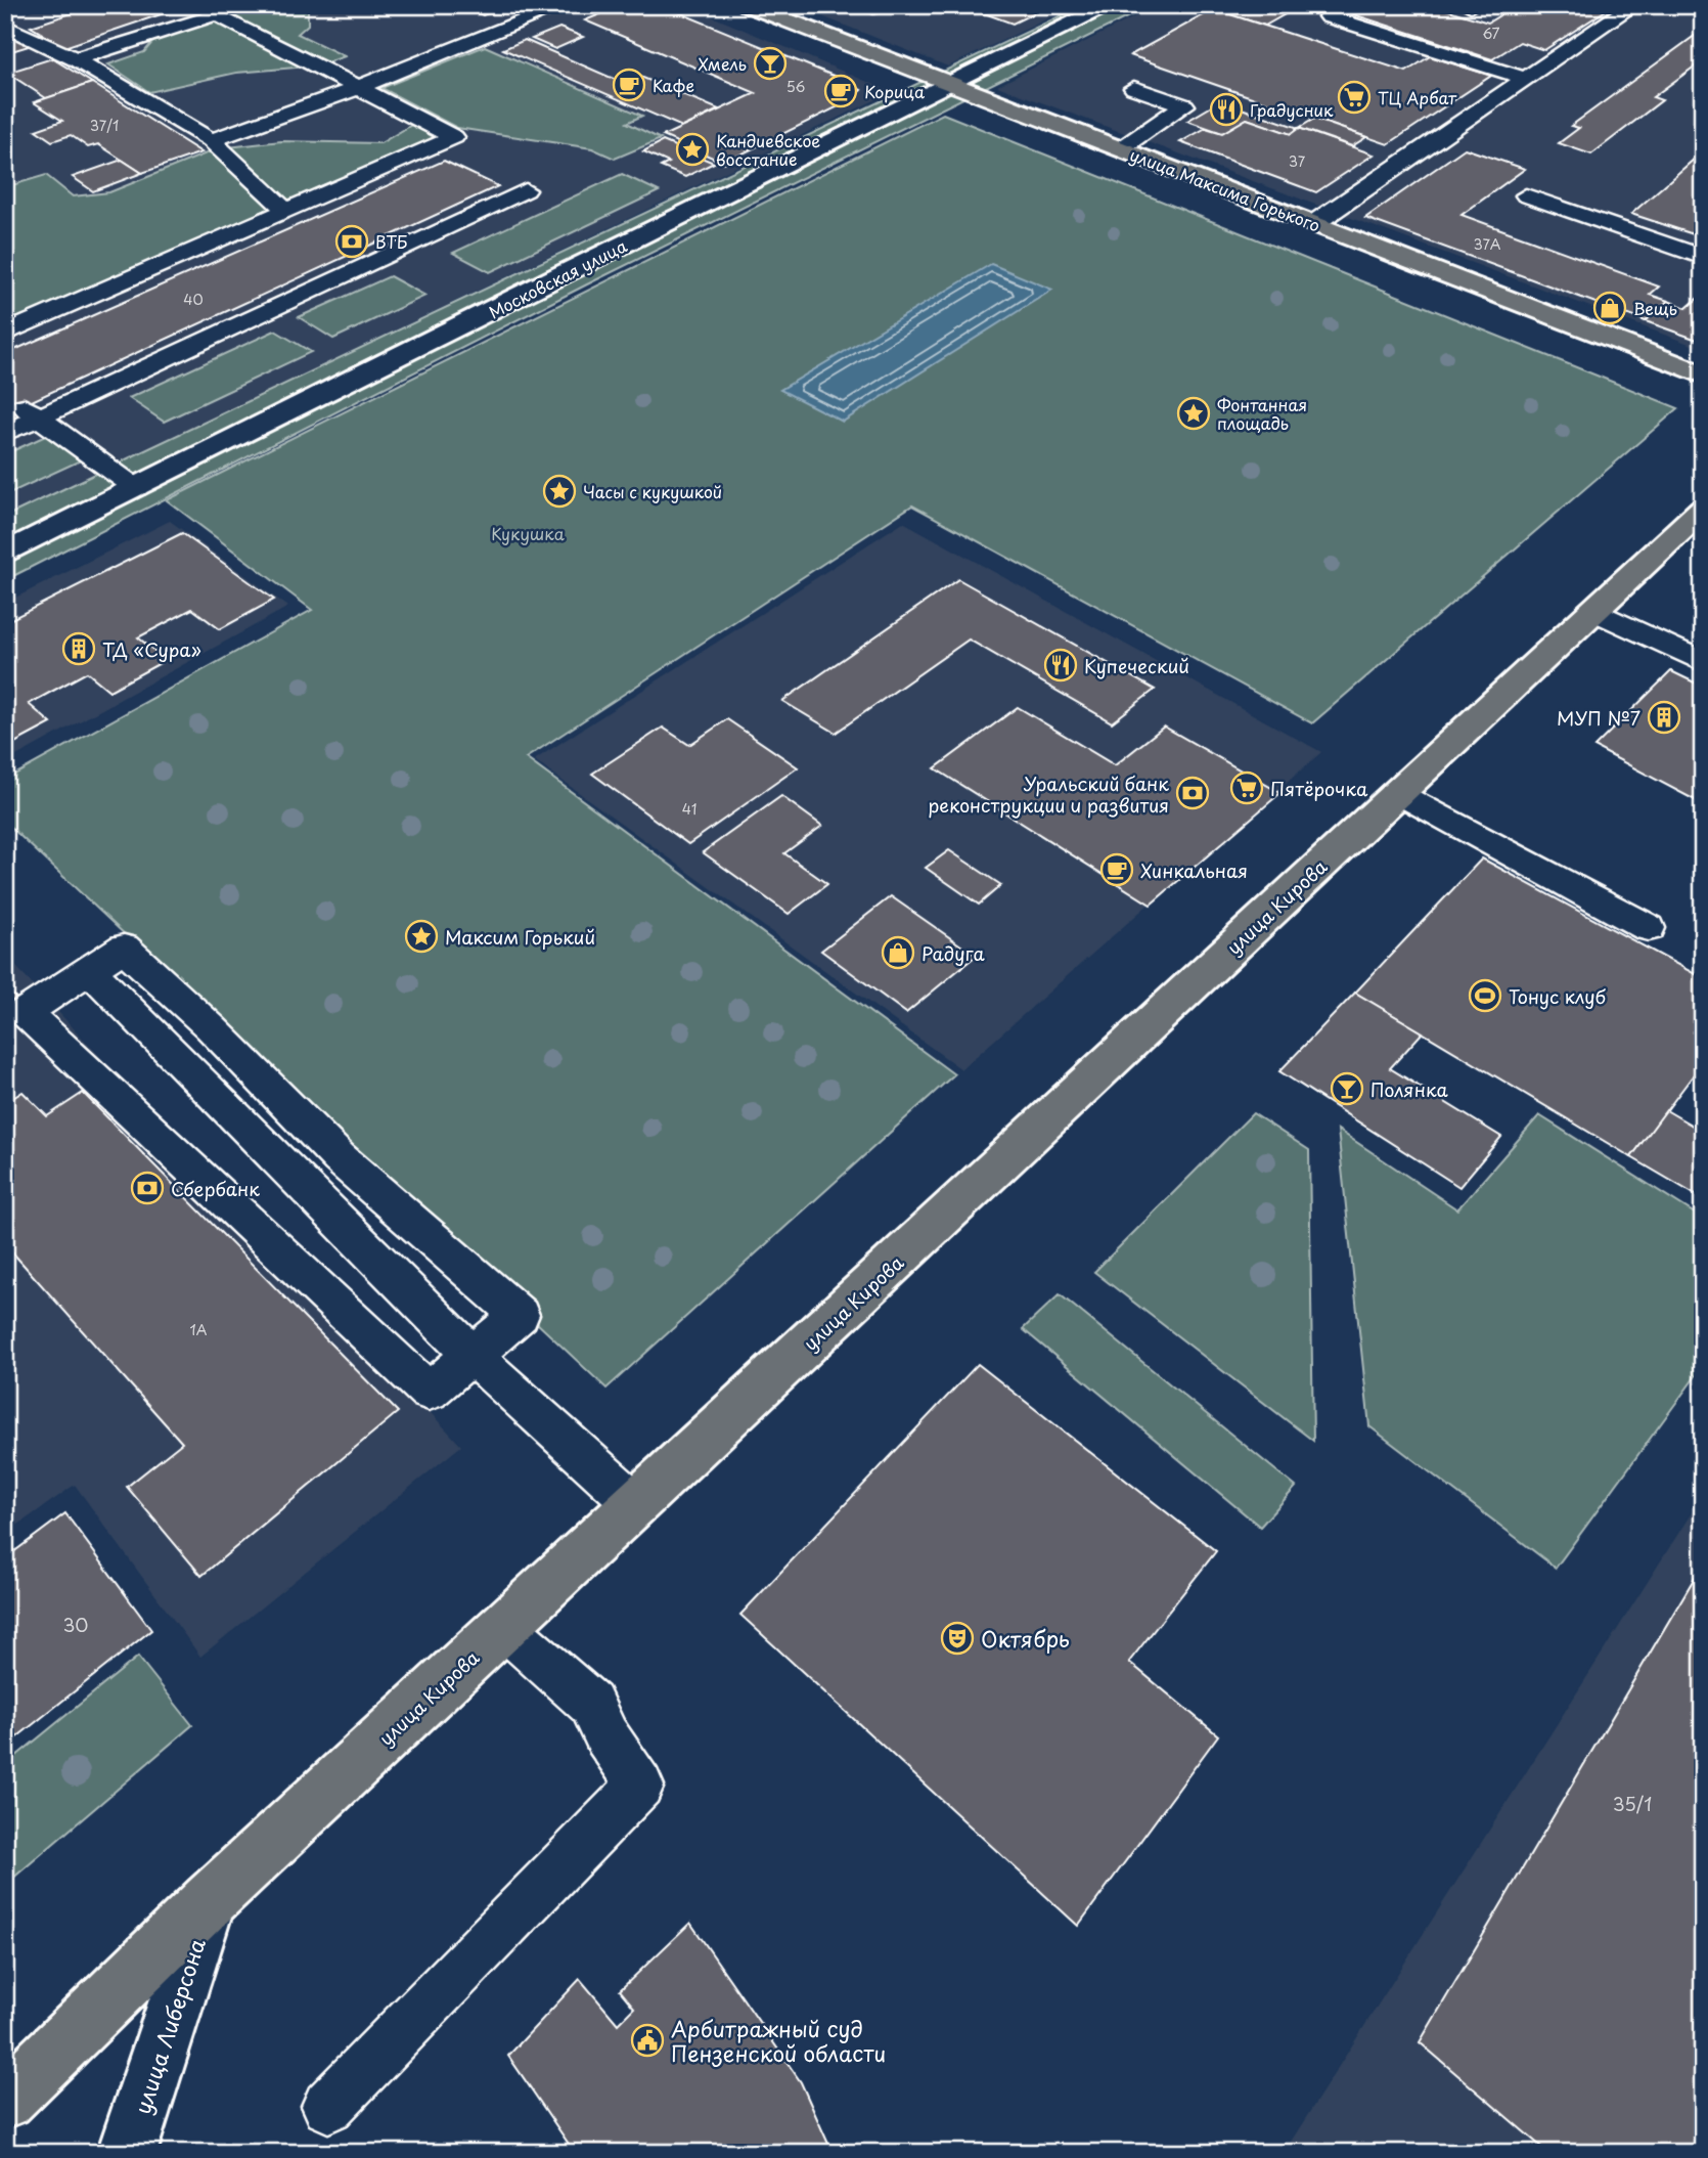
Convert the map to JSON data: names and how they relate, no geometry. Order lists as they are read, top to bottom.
{
  "streets": {
    "main road": ["улица Максима Горького", "улица Кирова"],
    "street": ["Московская улица", "улица Либерсона"]
  },
  "crossings": [
    ["улица Максима Горького", "Московская улица"],
    ["улица Кирова", "улица Либерсона"]
  ],
  "parks": ["Кукушка"],
  "places": {
    "bar": ["Хмель", "Полянка"],
    "cafe": ["Кафе", "Корица", "Хинкальная"],
    "supermarket": ["ТЦ Арбат", "Пятёрочка"],
    "restaurant": ["Градусник", "Купеческий"],
    "place": [
      "Кандиевское восстание",
      "Фонтанная площадь",
      "Часы с кукушкой",
      "Максим Горький"
    ],
    "bank": ["ВТБ", "Уральский банк реконструкции и развития", "Сбербанк"],
    "shop": ["Вещь", "Радуга"],
    "building": ["ТД «Сура»", "МУП №7"],
    "sports": ["Тонус клуб"],
    "theatre": ["Октябрь"],
    "public building": ["Арбитражный суд Пензенской области"]
  },
  "house_numbers": [
    "67",
    "56",
    "37/1",
    "37",
    "37А",
    "40",
    "41",
    "1А",
    "30",
    "35/1"
  ]
}
